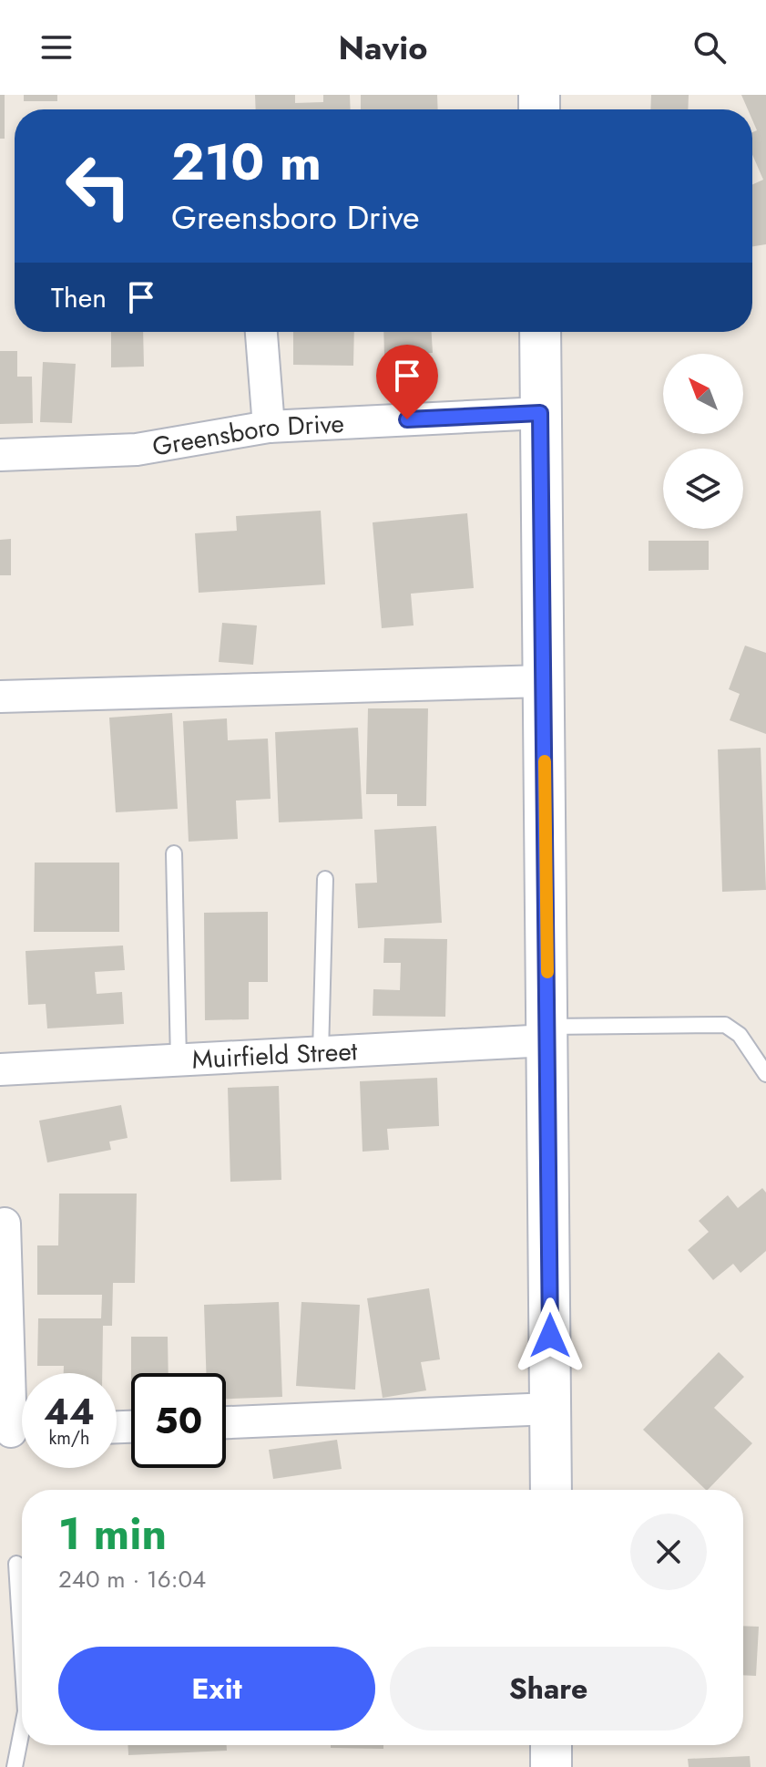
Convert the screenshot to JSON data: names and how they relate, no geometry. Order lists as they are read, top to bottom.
{
  "streets": {
    "street": ["Greensboro Drive", "Muirfield Street"]
  },
  "north": "top left",
  "page": {
    "header": "Navio",
    "turn": ["210 m", "Greensboro Drive"],
    "then": "Then",
    "speed": "44 km/h",
    "limit": "50",
    "heading": ["1 min", "240 m · 16:04"],
    "buttons": ["Exit", "Share"]
  }
}
